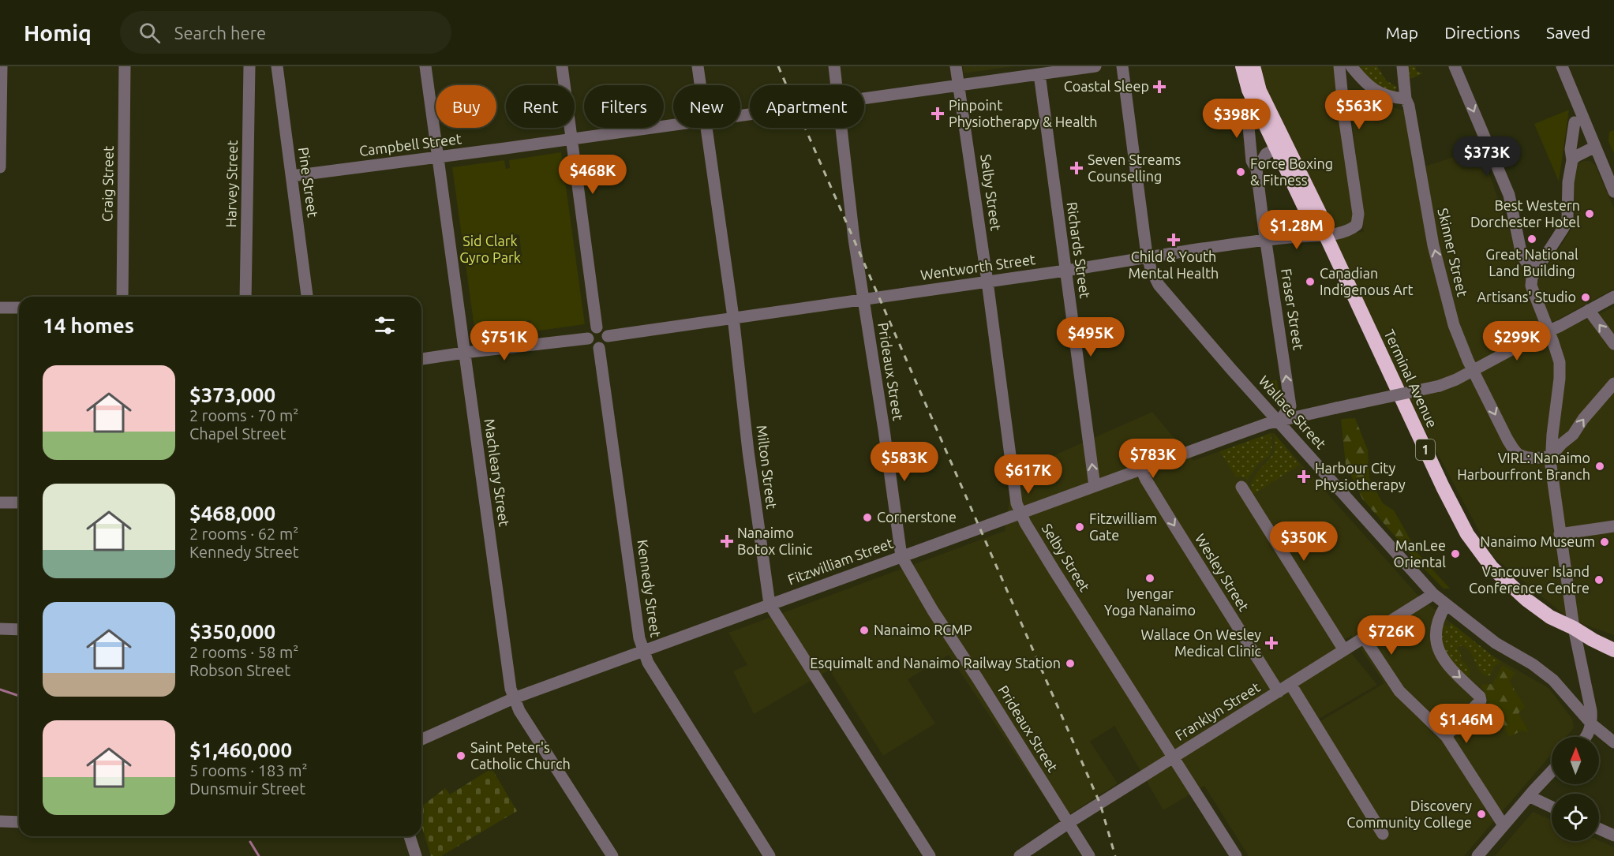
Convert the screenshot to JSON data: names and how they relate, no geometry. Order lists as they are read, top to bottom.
{
  "streets": {
    "highway": ["Terminal Avenue", "1"],
    "street": [
      "Campbell Street",
      "Pine Street",
      "Craig Street",
      "Harvey Street",
      "Selby Street",
      "Richards Street",
      "Skinner Street",
      "Wentworth Street",
      "Fraser Street",
      "Prideaux Street",
      "Wallace Street",
      "Milton Street",
      "Machleary Street",
      "Fitzwilliam Street",
      "Wesley Street",
      "Kennedy Street",
      "Franklyn Street"
    ]
  },
  "crossings": [
    ["Campbell Street", "Pine Street"],
    ["Campbell Street", "Selby Street"],
    ["Campbell Street", "Richards Street"],
    ["Campbell Street", "Machleary Street"],
    ["Selby Street", "Wentworth Street"],
    ["Selby Street", "Fitzwilliam Street"],
    ["Selby Street", "Franklyn Street"],
    ["Richards Street", "Wentworth Street"],
    ["Richards Street", "Fitzwilliam Street"],
    ["Skinner Street", "Fitzwilliam Street"],
    ["Wentworth Street", "Fraser Street"],
    ["Wentworth Street", "Prideaux Street"],
    ["Wentworth Street", "Terminal Avenue"],
    ["Wentworth Street", "Wallace Street"],
    ["Wentworth Street", "Milton Street"],
    ["Wentworth Street", "Kennedy Street"],
    ["Fraser Street", "Terminal Avenue"],
    ["Fraser Street", "Wallace Street"],
    ["Fraser Street", "Fitzwilliam Street"],
    ["Prideaux Street", "Fitzwilliam Street"],
    ["Prideaux Street", "Franklyn Street"],
    ["Wallace Street", "Fitzwilliam Street"],
    ["Wallace Street", "Franklyn Street"],
    ["Milton Street", "Fitzwilliam Street"],
    ["Machleary Street", "Fitzwilliam Street"],
    ["Fitzwilliam Street", "Wesley Street"],
    ["Fitzwilliam Street", "Kennedy Street"],
    ["Wesley Street", "Franklyn Street"]
  ],
  "one_way": ["Richards Street", "Fraser Street"],
  "parks": ["Sid Clark Gyro Park"],
  "places": {
    "health": [
      "Coastal Sleep",
      "Pinpoint Physiotherapy & Health",
      "Seven Streams Counselling",
      "Child & Youth Mental Health",
      "Harbour City Physiotherapy",
      "Nanaimo Botox Clinic",
      "Wallace On Wesley Medical Clinic"
    ],
    "other": [
      "Force Boxing & Fitness",
      "Best Western Dorchester Hotel",
      "Great National Land Building",
      "Canadian Indigenous Art",
      "Artisans' Studio",
      "VIRL: Nanaimo Harbourfront Branch",
      "Cornerstone",
      "Fitzwilliam Gate",
      "Nanaimo Museum",
      "ManLee Oriental",
      "Iyengar Yoga Nanaimo",
      "Vancouver Island Conference Centre",
      "Nanaimo RCMP",
      "Esquimalt and Nanaimo Railway Station",
      "Saint Peter's Catholic Church",
      "Discovery Community College"
    ]
  },
  "north": "top",
  "page": {
    "header": "Homiq",
    "search": "Search here",
    "nav": ["Map", "Directions", "Saved"],
    "chip": [
      "Buy",
      "Rent",
      "Filters",
      "New",
      "Apartment"
    ],
    "price": [
      "$563K",
      "$398K",
      "$373K",
      "$468K",
      "$1.28M",
      "$495K",
      "$751K",
      "$299K",
      "$783K",
      "$583K",
      "$617K",
      "$350K",
      "$726K",
      "$1.46M"
    ],
    "heading": "14 homes",
    "list": [
      {
        "name": "$373,000",
        "note": "2 rooms · 70 m² · Chapel Street"
      },
      {
        "name": "$468,000",
        "note": "2 rooms · 62 m² · Kennedy Street"
      },
      {
        "name": "$350,000",
        "note": "2 rooms · 58 m² · Robson Street"
      },
      {
        "name": "$1,460,000",
        "note": "5 rooms · 183 m² · Dunsmuir Street"
      }
    ]
  }
}
